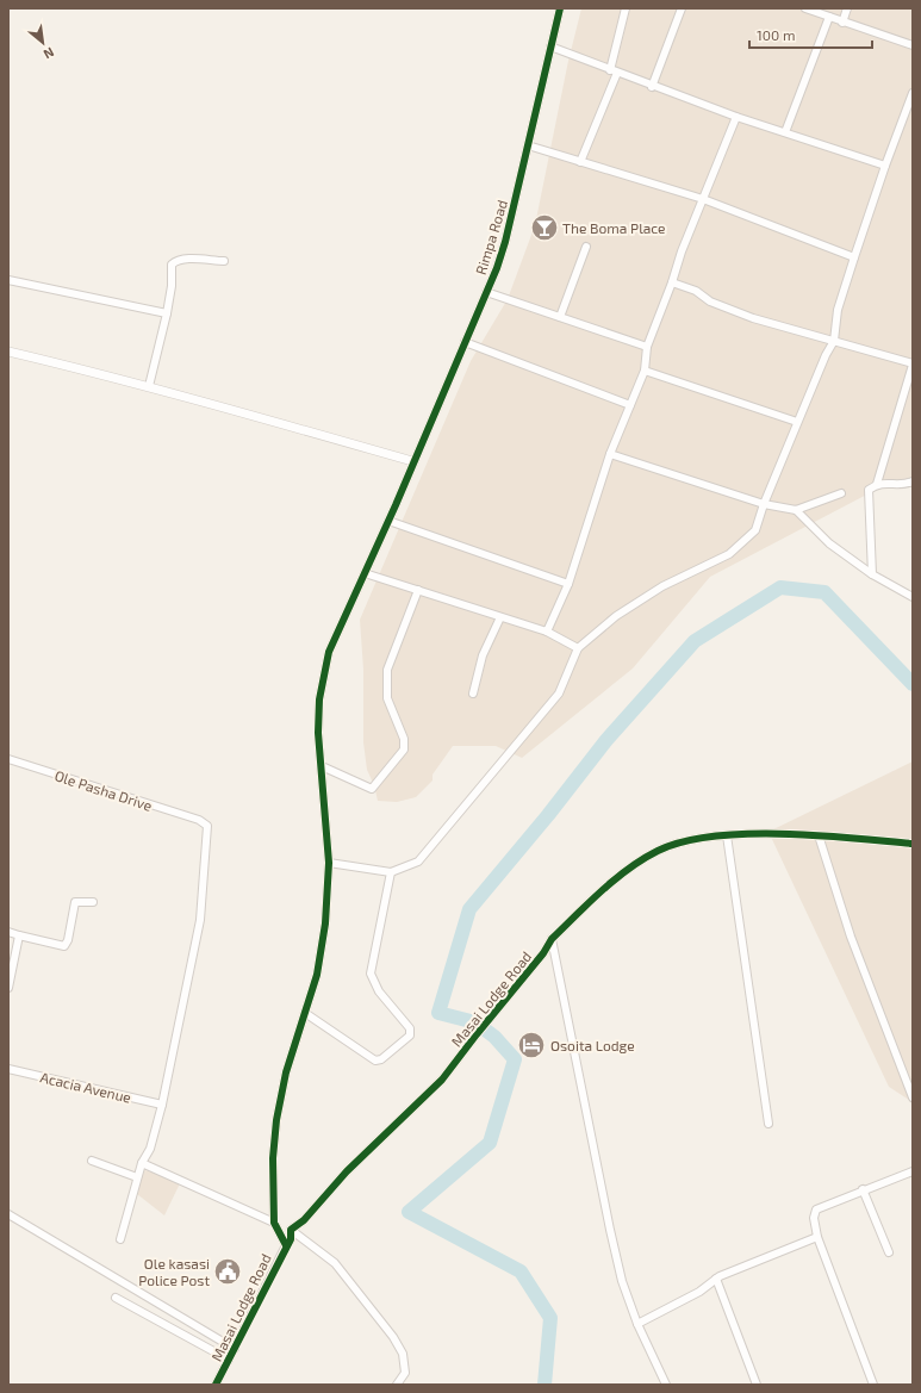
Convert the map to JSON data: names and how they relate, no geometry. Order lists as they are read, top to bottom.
{
  "streets": {
    "street": [
      "Rimpa Road",
      "Ole Pasha Drive",
      "Masai Lodge Road",
      "Acacia Avenue"
    ]
  },
  "crossings": [
    ["Ole Pasha Drive", "Acacia Avenue"]
  ],
  "places": {
    "bar": ["The Boma Place"],
    "hotel": ["Osoita Lodge"],
    "public building": ["Ole kasasi Police Post"]
  },
  "scale_bar": "100 m",
  "north": "bottom right"
}
